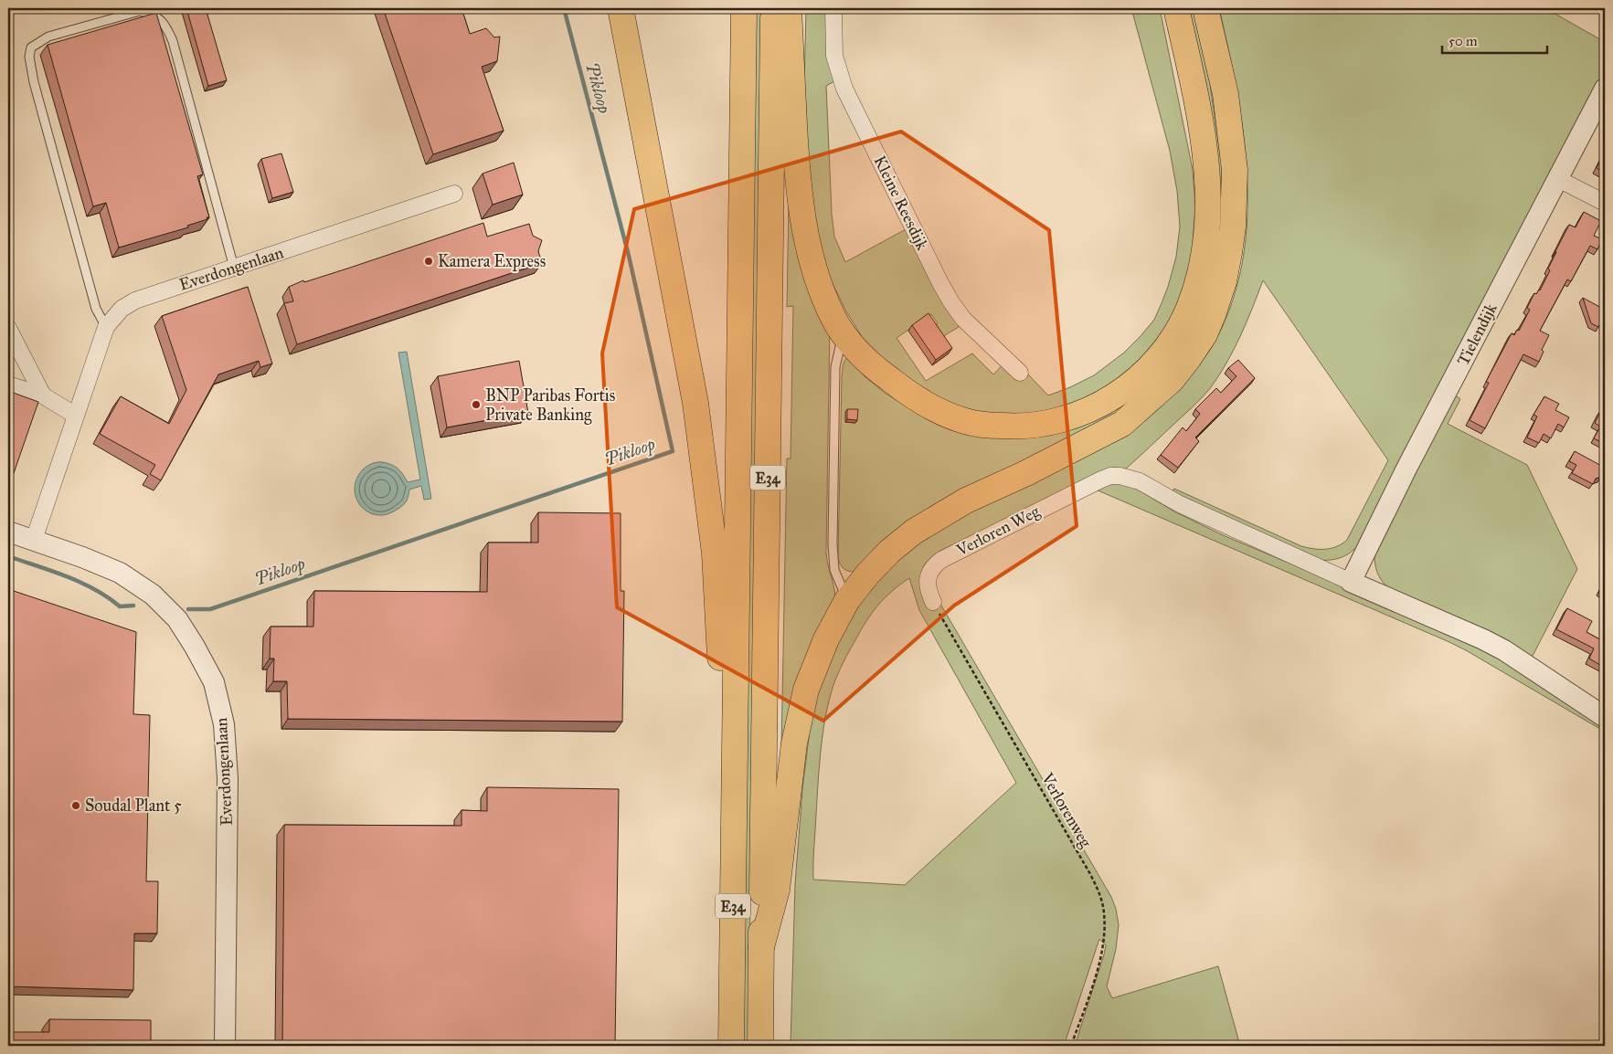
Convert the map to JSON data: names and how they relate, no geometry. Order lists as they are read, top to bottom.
{
  "streets": {
    "highway": ["E34"],
    "street": [
      "Kleine Reesdijk",
      "Everdongenlaan",
      "Tielendijk",
      "Verloren Weg"
    ],
    "path": ["Verlorenweg"]
  },
  "crossings": [
    ["Tielendijk", "Verloren Weg"],
    ["Verloren Weg", "Verlorenweg"]
  ],
  "water": ["Pikloop"],
  "places": ["Kamera Express", "BNP Paribas Fortis Private Banking", "Soudal Plant 5"],
  "scale_bar": "50 m"
}
